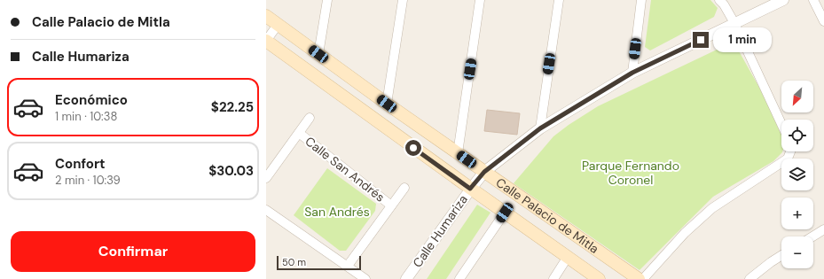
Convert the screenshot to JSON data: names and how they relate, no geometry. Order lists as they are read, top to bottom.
{
  "streets": {
    "main road": ["Calle Palacio de Mitla"],
    "street": ["Calle San Andrés", "Calle Humariza"]
  },
  "crossings": [
    ["Calle Palacio de Mitla", "Calle Humariza"]
  ],
  "parks": ["Parque Fernando Coronel", "San Andrés"],
  "scale_bar": "50 m",
  "north": "bottom left",
  "page": {
    "banner": ["Calle Palacio de Mitla", "Calle Humariza"],
    "bubble": "1 min",
    "list": [
      {
        "name": "Económico",
        "note": "1 min · 10:38",
        "value": "$22.25"
      },
      {
        "name": "Confort",
        "note": "2 min · 10:39",
        "value": "$30.03"
      }
    ],
    "map_buttons": ["+", "−"],
    "buttons": "Confirmar",
    "scale": "50 m"
  }
}
